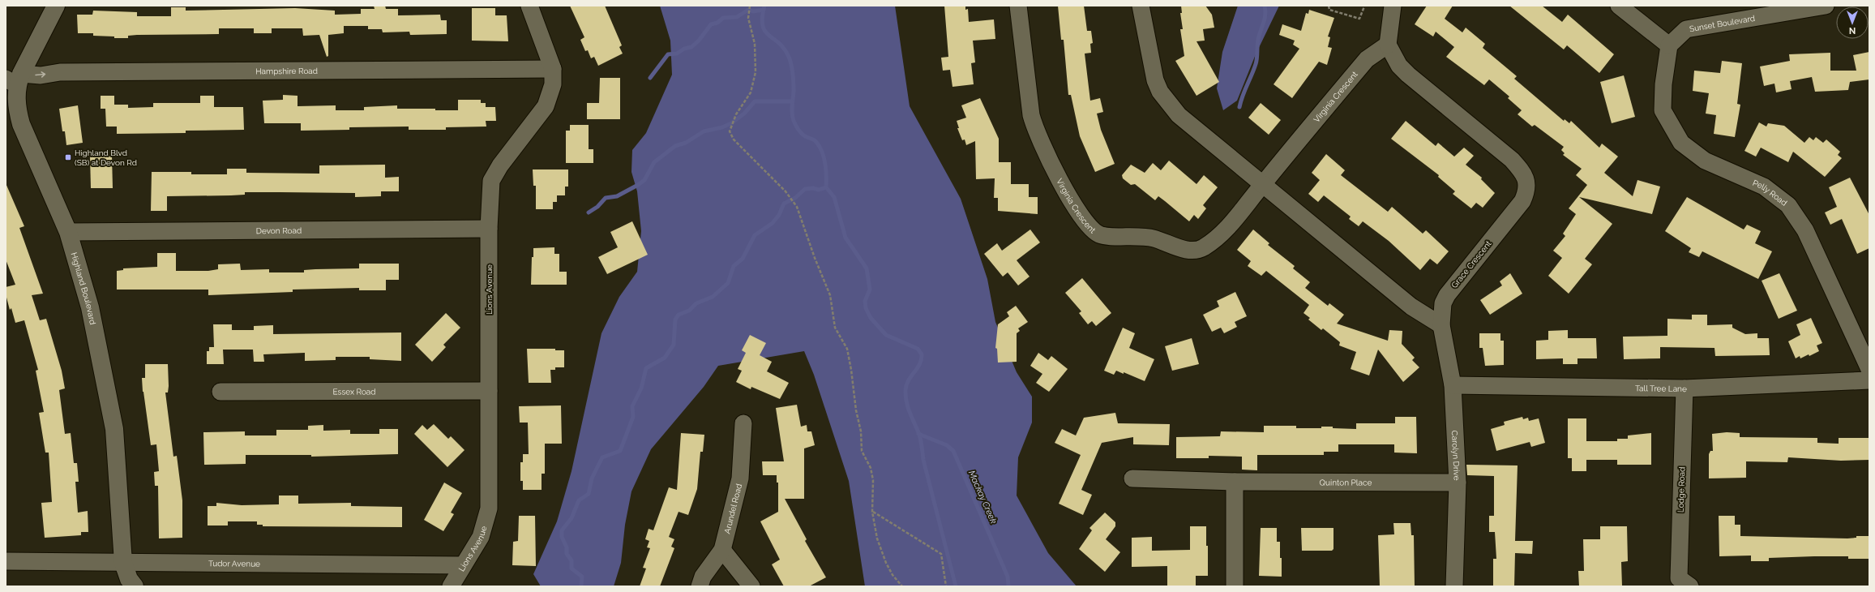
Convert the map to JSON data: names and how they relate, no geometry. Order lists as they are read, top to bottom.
{
  "streets": {
    "street": [
      "Sunset Boulevard",
      "Hampshire Road",
      "Virginia Crescent",
      "Pelly Road",
      "Devon Road",
      "Grace Crescent",
      "Highland Boulevard",
      "Lions Avenue",
      "Tall Tree Lane",
      "Essex Road",
      "Carolyn Drive",
      "Quinton Place",
      "Lodge Road",
      "Arundel Road",
      "Tudor Avenue"
    ]
  },
  "crossings": [
    ["Sunset Boulevard", "Pelly Road"],
    ["Hampshire Road", "Highland Boulevard"],
    ["Hampshire Road", "Lions Avenue"],
    ["Virginia Crescent", "Grace Crescent"],
    ["Devon Road", "Highland Boulevard"],
    ["Devon Road", "Lions Avenue"],
    ["Grace Crescent", "Carolyn Drive"],
    ["Highland Boulevard", "Tudor Avenue"],
    ["Lions Avenue", "Essex Road"],
    ["Lions Avenue", "Tudor Avenue"],
    ["Tall Tree Lane", "Carolyn Drive"],
    ["Tall Tree Lane", "Lodge Road"],
    ["Carolyn Drive", "Quinton Place"]
  ],
  "one_way": ["Hampshire Road"],
  "water": ["Mackay Creek"],
  "places": {
    "transit": ["Highland Blvd (SB) at Devon Rd"]
  },
  "north": "bottom"
}
